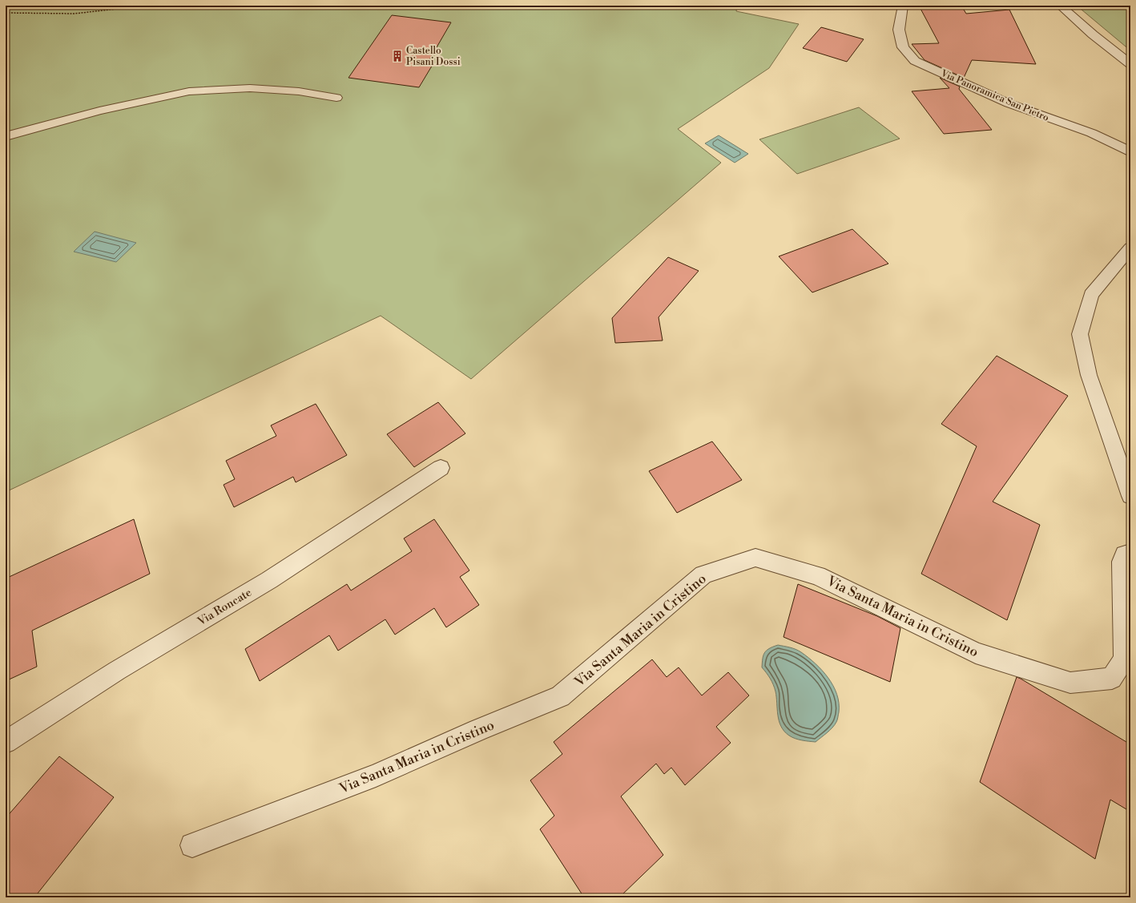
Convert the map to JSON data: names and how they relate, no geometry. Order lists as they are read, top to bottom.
{
  "streets": {
    "street": ["Via Panoramica San Pietro", "Via Roncate", "Via Santa Maria in Cristino"]
  },
  "places": {
    "building": ["Castello Pisani Dossi"]
  }
}
